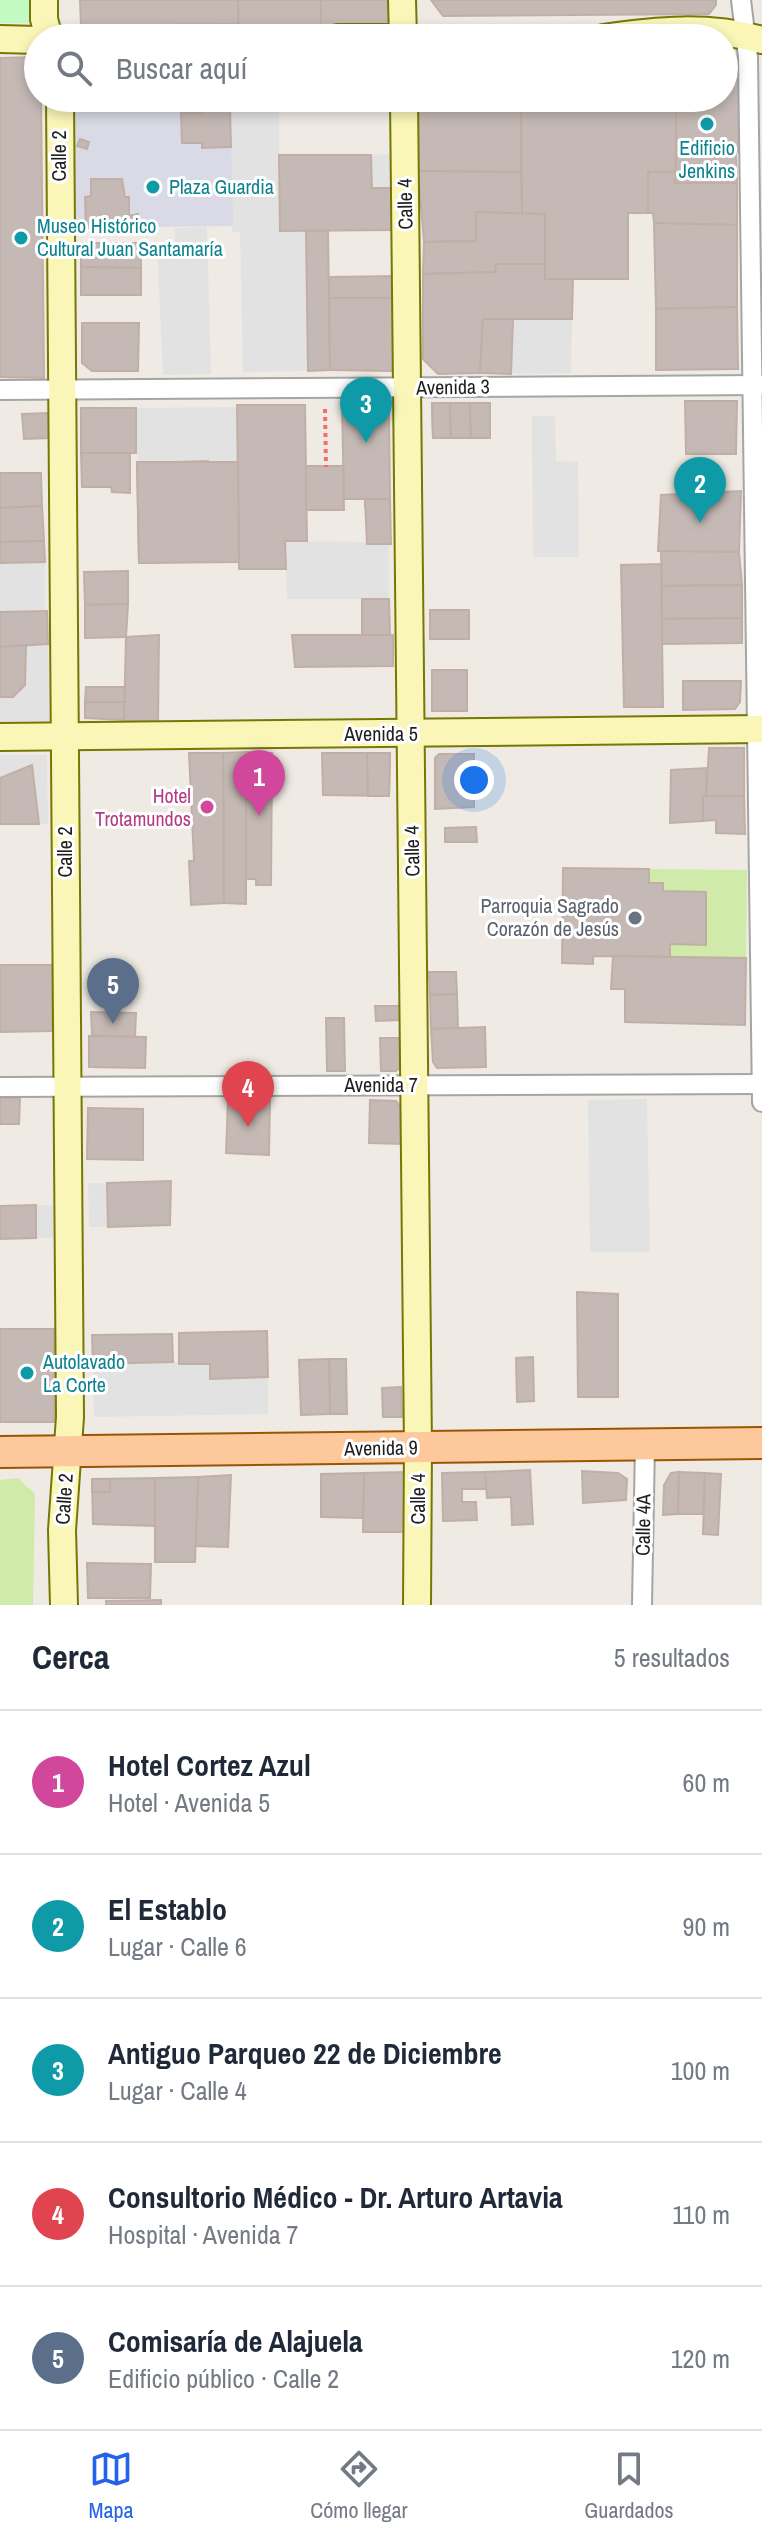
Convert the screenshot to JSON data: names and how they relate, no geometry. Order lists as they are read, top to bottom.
{
  "streets": {
    "main road": ["Avenida 9"],
    "street": [
      "Calle 2",
      "Calle 4",
      "Avenida 3",
      "Avenida 5",
      "Avenida 7",
      "Calle 4A"
    ]
  },
  "crossings": [
    ["Calle 2", "Avenida 3"],
    ["Calle 2", "Avenida 5"],
    ["Calle 2", "Avenida 7"],
    ["Calle 2", "Avenida 9"],
    ["Calle 4", "Avenida 3"],
    ["Calle 4", "Avenida 5"],
    ["Calle 4", "Avenida 7"],
    ["Calle 4", "Avenida 9"],
    ["Avenida 9", "Calle 4A"]
  ],
  "places": [
    "Edificio Jenkins",
    "Plaza Guardia",
    "Museo Histórico Cultural Juan Santamaría",
    "Hotel Trotamundos",
    "Parroquia Sagrado Corazón de Jesús",
    "Autolavado La Corte"
  ],
  "page": {
    "search": "Buscar aquí",
    "pins": [
      "3",
      "2",
      "1",
      "5",
      "4"
    ],
    "heading": ["Cerca", "5 resultados"],
    "list": [
      {
        "mark": "1",
        "name": "Hotel Cortez Azul",
        "note": "Hotel · Avenida 5",
        "value": "60 m"
      },
      {
        "mark": "2",
        "name": "El Establo",
        "note": "Lugar · Calle 6",
        "value": "90 m"
      },
      {
        "mark": "3",
        "name": "Antiguo Parqueo 22 de Diciembre",
        "note": "Lugar · Calle 4",
        "value": "100 m"
      },
      {
        "mark": "4",
        "name": "Consultorio Médico - Dr. Arturo Artavia",
        "note": "Hospital · Avenida 7",
        "value": "110 m"
      },
      {
        "mark": "5",
        "name": "Comisaría de Alajuela",
        "note": "Edificio público · Calle 2",
        "value": "120 m"
      }
    ],
    "nav": ["Mapa", "Cómo llegar", "Guardados"]
  }
}
